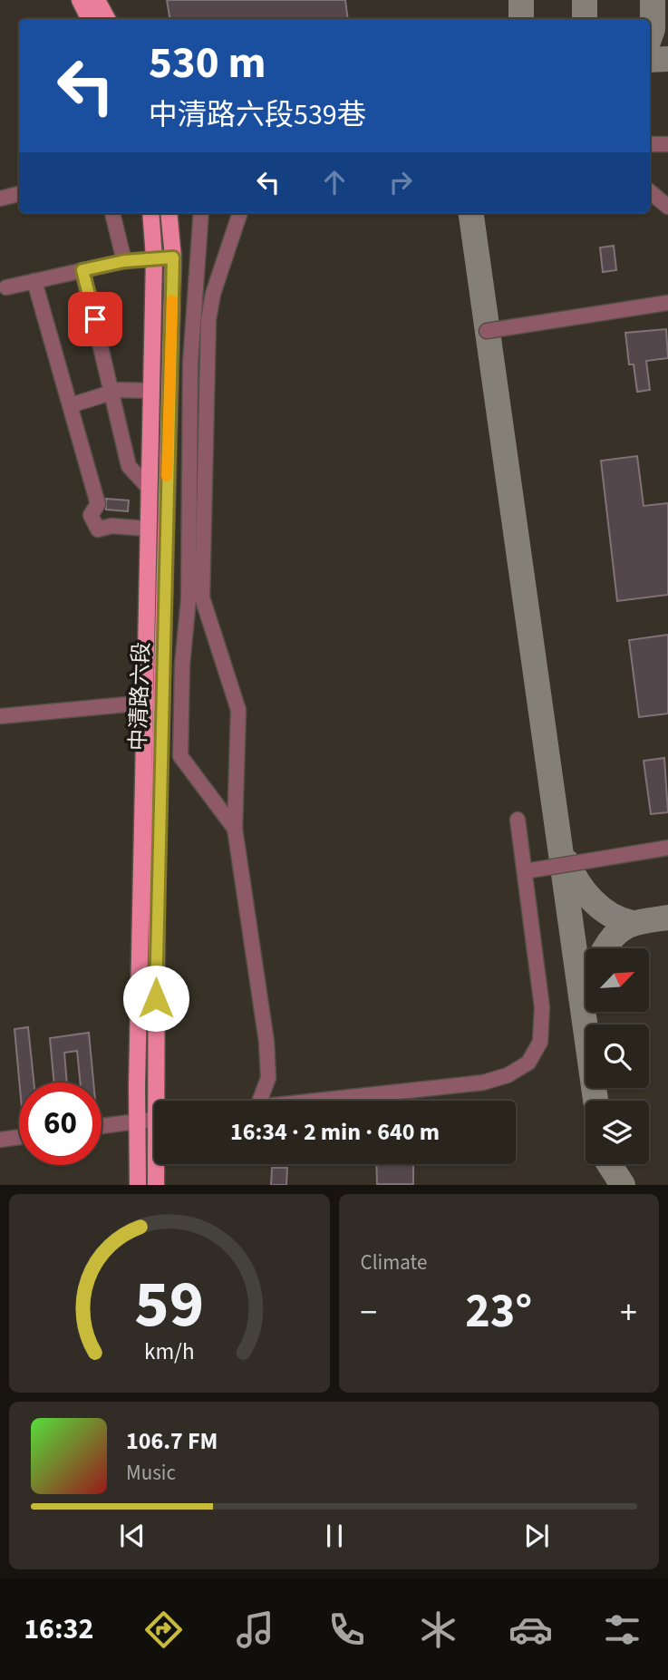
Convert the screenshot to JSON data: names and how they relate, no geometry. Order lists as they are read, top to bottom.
{
  "streets": {
    "main road": ["中清路六段"]
  },
  "north": "top right",
  "page": {
    "turn": ["530 m", "中清路六段539巷"],
    "limit": "60",
    "trip": "16:34 · 2 min · 640 m",
    "tile": "Climate",
    "heat": ["−", "23°", "+"],
    "song": ["106.7 FM", "Music"],
    "tabs": "16:32",
    "gauge": ["59", "km/h"]
  }
}
